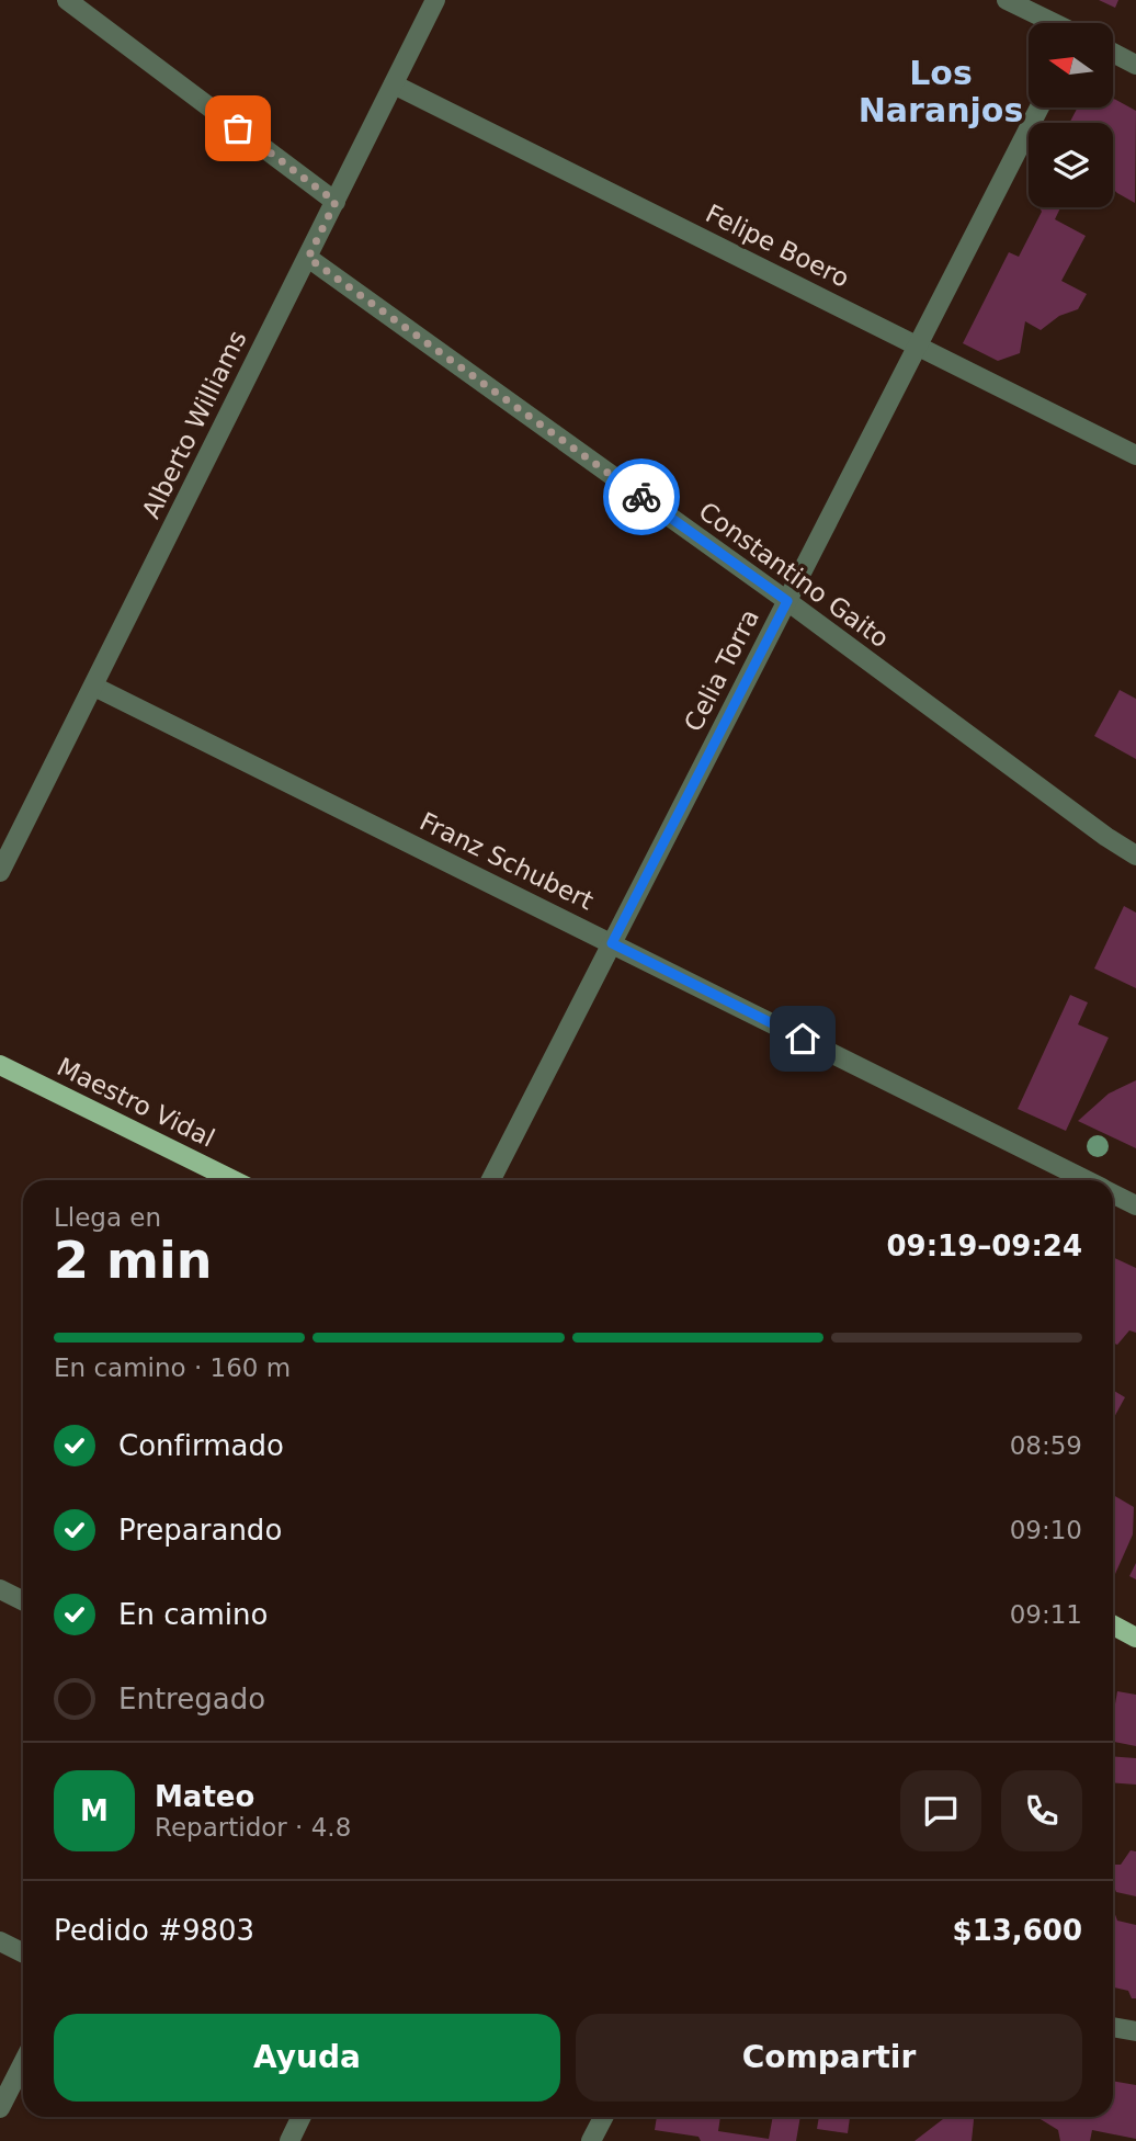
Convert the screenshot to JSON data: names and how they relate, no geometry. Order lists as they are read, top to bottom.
{
  "streets": {
    "main road": ["Maestro Vidal"],
    "street": [
      "Felipe Boero",
      "Alberto Williams",
      "Constantino Gaito",
      "Celia Torra",
      "Franz Schubert"
    ]
  },
  "crossings": [
    ["Felipe Boero", "Alberto Williams"],
    ["Felipe Boero", "Celia Torra"],
    ["Alberto Williams", "Constantino Gaito"],
    ["Alberto Williams", "Franz Schubert"],
    ["Constantino Gaito", "Celia Torra"],
    ["Celia Torra", "Franz Schubert"]
  ],
  "districts": ["Los Naranjos"],
  "north": "left",
  "page": {
    "heading": ["2 min", "Llega en", "09:19–09:24"],
    "panel": [
      "Mateo",
      "Repartidor · 4.8",
      "Pedido #9803",
      "$13,600"
    ],
    "bar": "En camino · 160 m",
    "list": [
      ["Confirmado", "08:59"],
      ["Preparando", "09:10"],
      ["En camino", "09:11"],
      "Entregado"
    ],
    "round": "M",
    "buttons": ["Ayuda", "Compartir"]
  }
}
